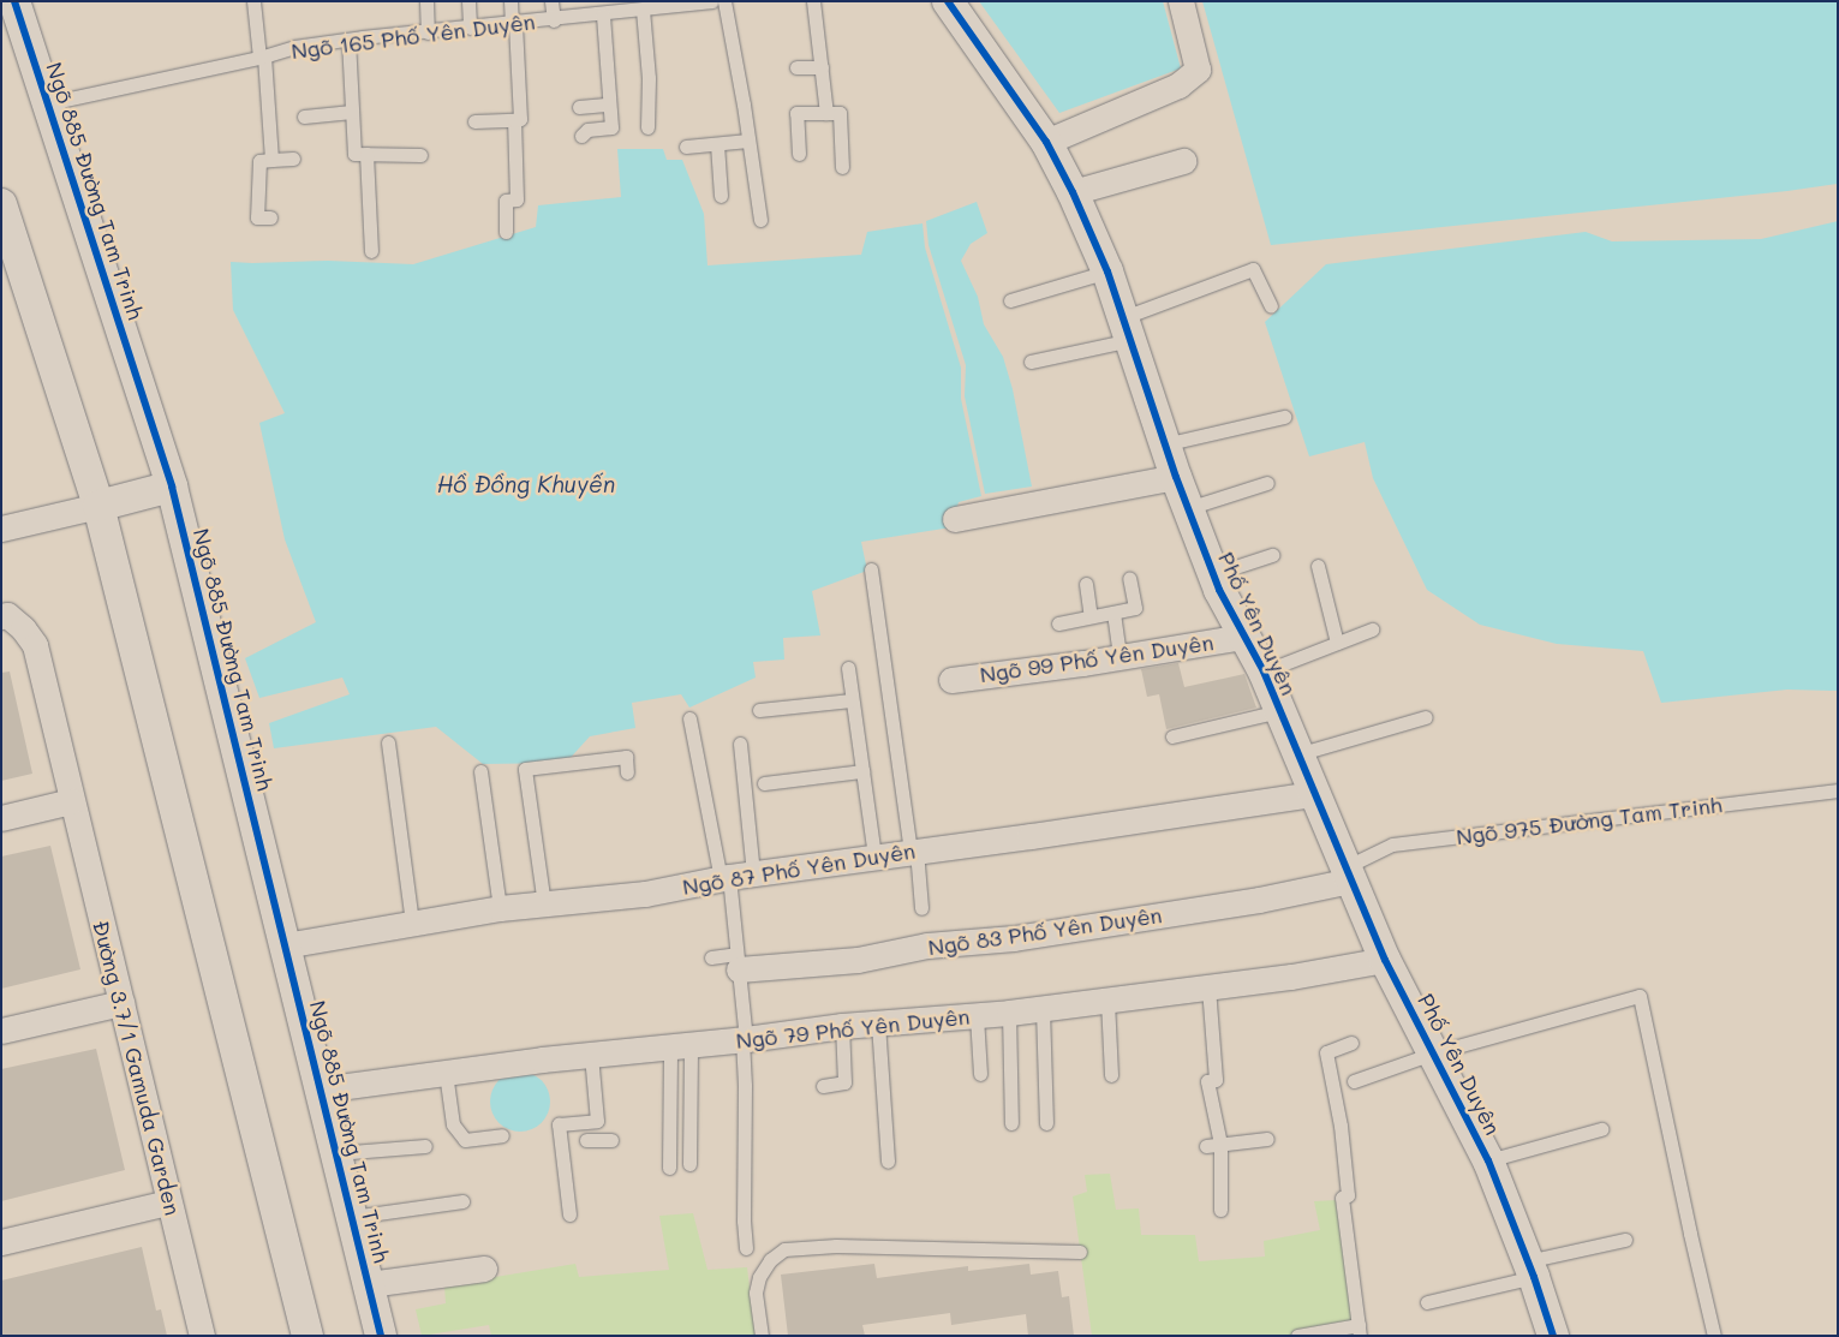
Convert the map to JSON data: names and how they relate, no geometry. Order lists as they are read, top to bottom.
{
  "streets": {
    "street": [
      "Ngõ 885 Đường Tam Trinh",
      "Phố Yên Duyên",
      "Ngõ 99 Phố Yên Duyên",
      "Ngõ 87 Phố Yên Duyên",
      "Ngõ 83 Phố Yên Duyên",
      "Ngõ 79 Phố Yên Duyên",
      "Đường 3.7/1 Gamuda Garden"
    ],
    "lane": ["Ngõ 165 Phố Yên Duyên", "Ngõ 975 Đường Tam Trinh"]
  },
  "crossings": [
    ["Ngõ 165 Phố Yên Duyên", "Ngõ 885 Đường Tam Trinh"],
    ["Ngõ 885 Đường Tam Trinh", "Ngõ 87 Phố Yên Duyên"],
    ["Ngõ 885 Đường Tam Trinh", "Ngõ 79 Phố Yên Duyên"],
    ["Phố Yên Duyên", "Ngõ 99 Phố Yên Duyên"],
    ["Phố Yên Duyên", "Ngõ 975 Đường Tam Trinh"],
    ["Phố Yên Duyên", "Ngõ 87 Phố Yên Duyên"],
    ["Phố Yên Duyên", "Ngõ 83 Phố Yên Duyên"],
    ["Phố Yên Duyên", "Ngõ 79 Phố Yên Duyên"],
    ["Ngõ 975 Đường Tam Trinh", "Ngõ 83 Phố Yên Duyên"]
  ],
  "water": ["Hồ Đồng Khuyến"]
}
